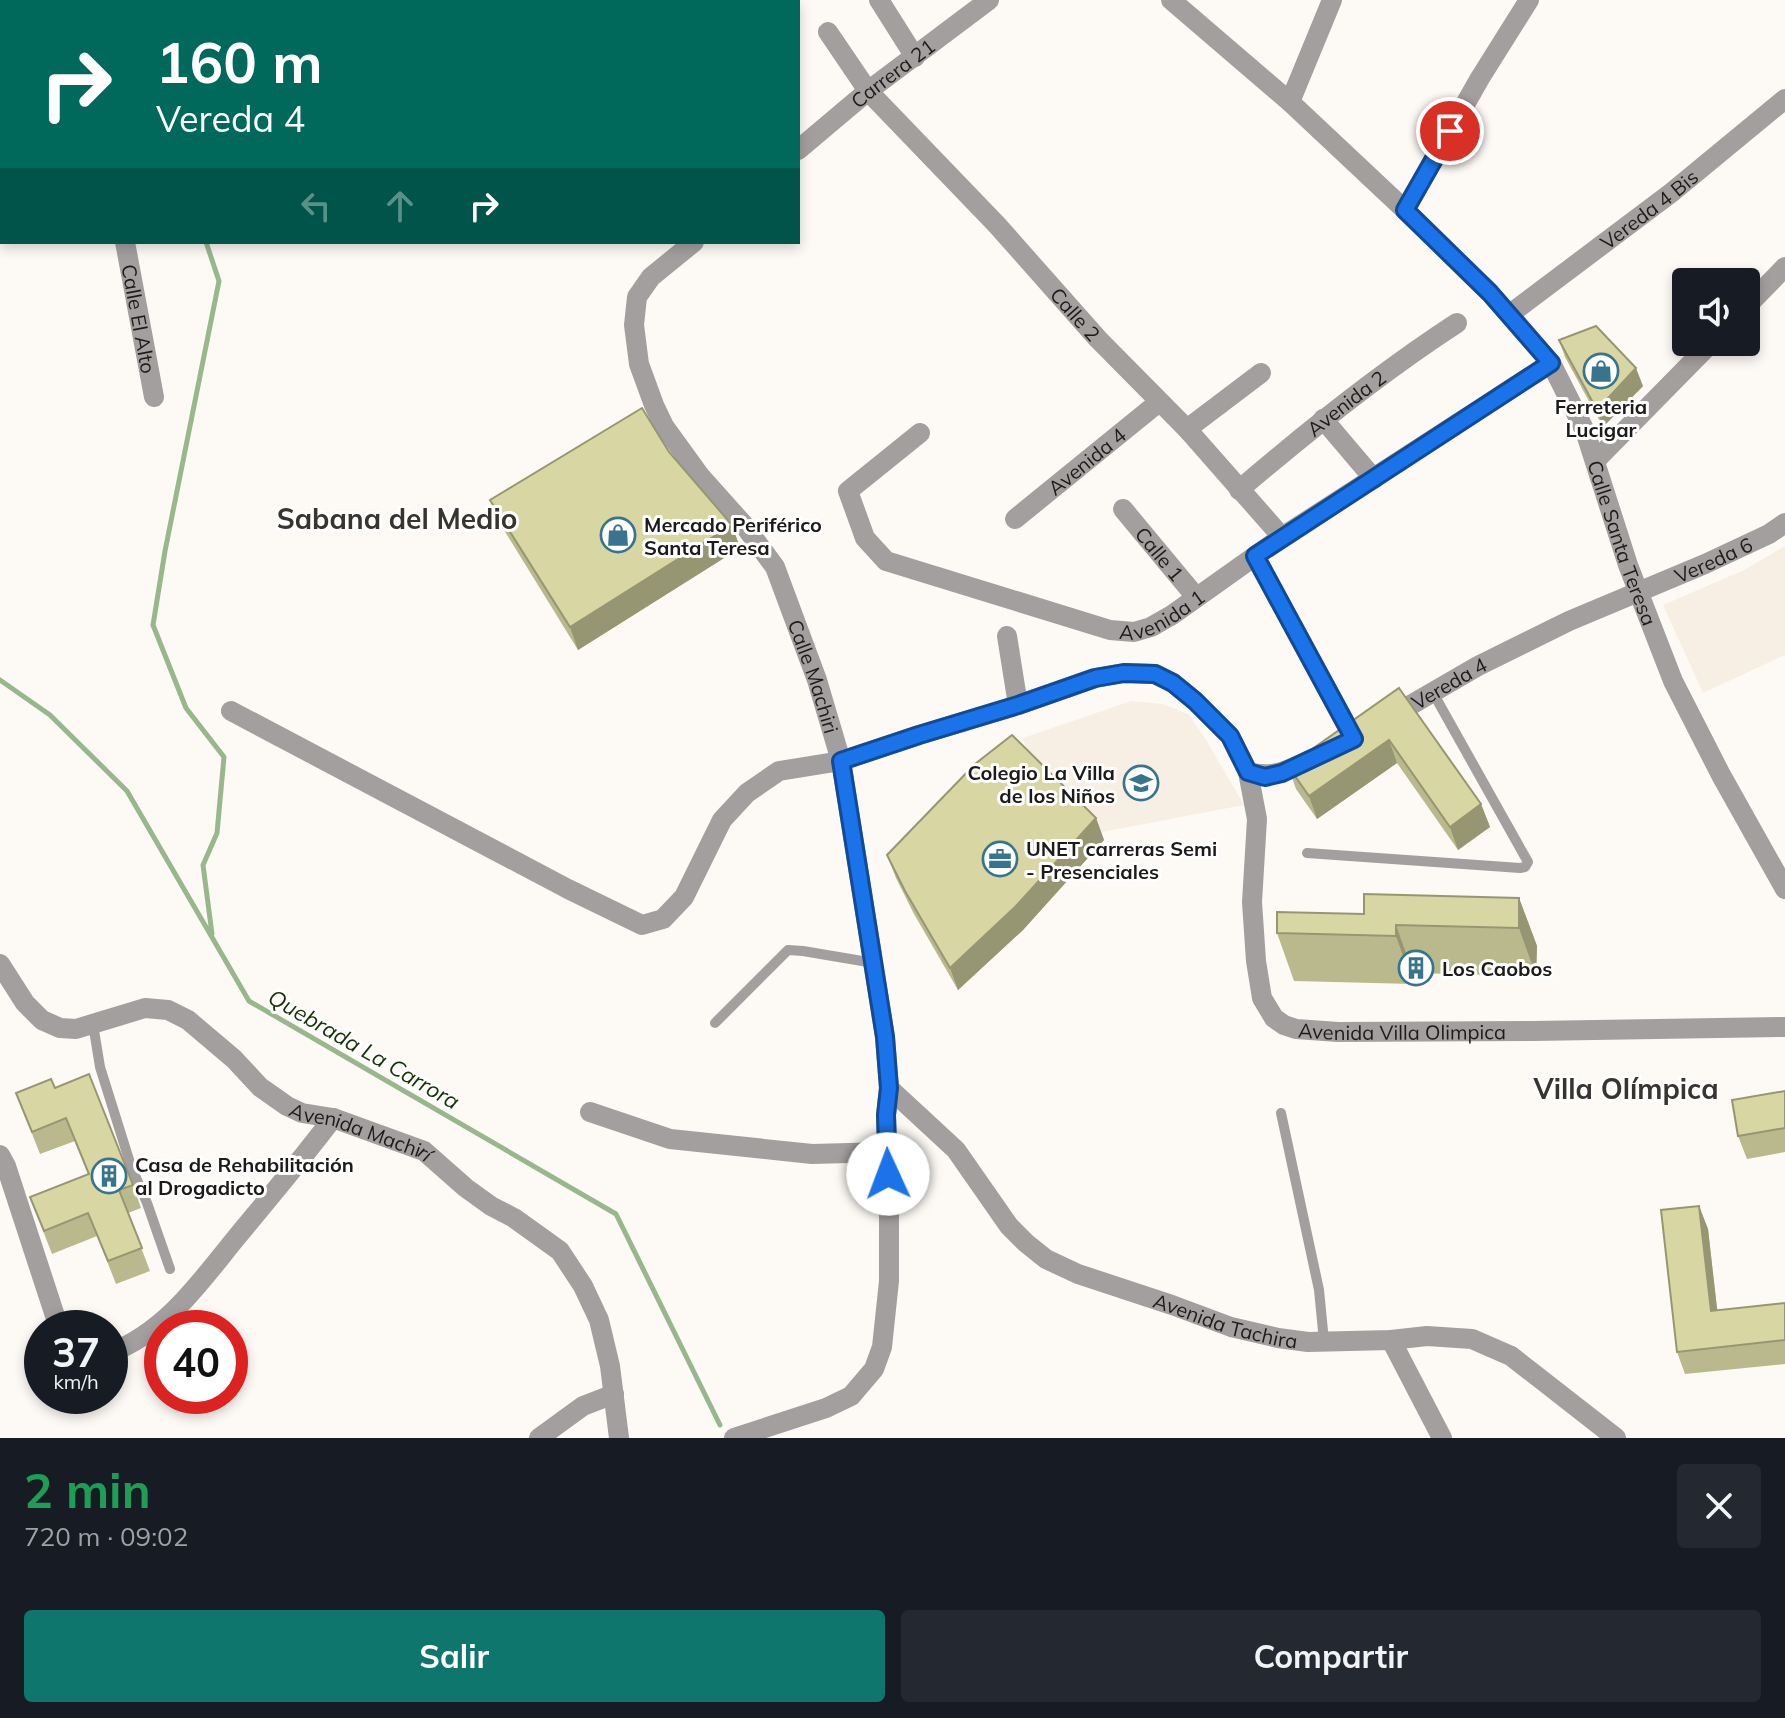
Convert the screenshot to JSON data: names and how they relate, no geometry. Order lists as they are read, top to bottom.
{
  "streets": {
    "street": [
      "Carrera 21",
      "Vereda 4 Bis",
      "Calle 2",
      "Calle El Alto",
      "Avenida 2",
      "Avenida 4",
      "Calle Santa Teresa",
      "Calle 1",
      "Vereda 6",
      "Avenida 1",
      "Calle Machiri",
      "Vereda 4",
      "Avenida Villa Olimpica",
      "Avenida Machirí",
      "Avenida Tachira"
    ]
  },
  "crossings": [
    ["Carrera 21", "Calle 2"],
    ["Vereda 4 Bis", "Calle Santa Teresa"],
    ["Calle 2", "Avenida 2"],
    ["Calle 2", "Avenida 4"],
    ["Calle 2", "Avenida 1"],
    ["Calle Santa Teresa", "Vereda 6"],
    ["Calle Santa Teresa", "Avenida 1"],
    ["Calle Santa Teresa", "Vereda 4"],
    ["Calle 1", "Avenida 1"],
    ["Vereda 6", "Vereda 4"],
    ["Calle Machiri", "Avenida Tachira"],
    ["Vereda 4", "Avenida Villa Olimpica"]
  ],
  "districts": ["Sabana del Medio", "Villa Olímpica"],
  "water": ["Quebrada La Carrora"],
  "places": {
    "shop": ["Ferreteria Lucigar", "Mercado Periférico Santa Teresa"],
    "school or university": ["Colegio La Villa de los Niños"],
    "office": ["UNET carreras Semi - Presenciales"],
    "building": ["Los Caobos", "Casa de Rehabilitación al Drogadicto"]
  },
  "page": {
    "turn": ["160 m", "Vereda 4"],
    "speed": "37 km/h",
    "limit": "40",
    "heading": ["2 min", "720 m · 09:02"],
    "buttons": ["Salir", "Compartir"]
  }
}
